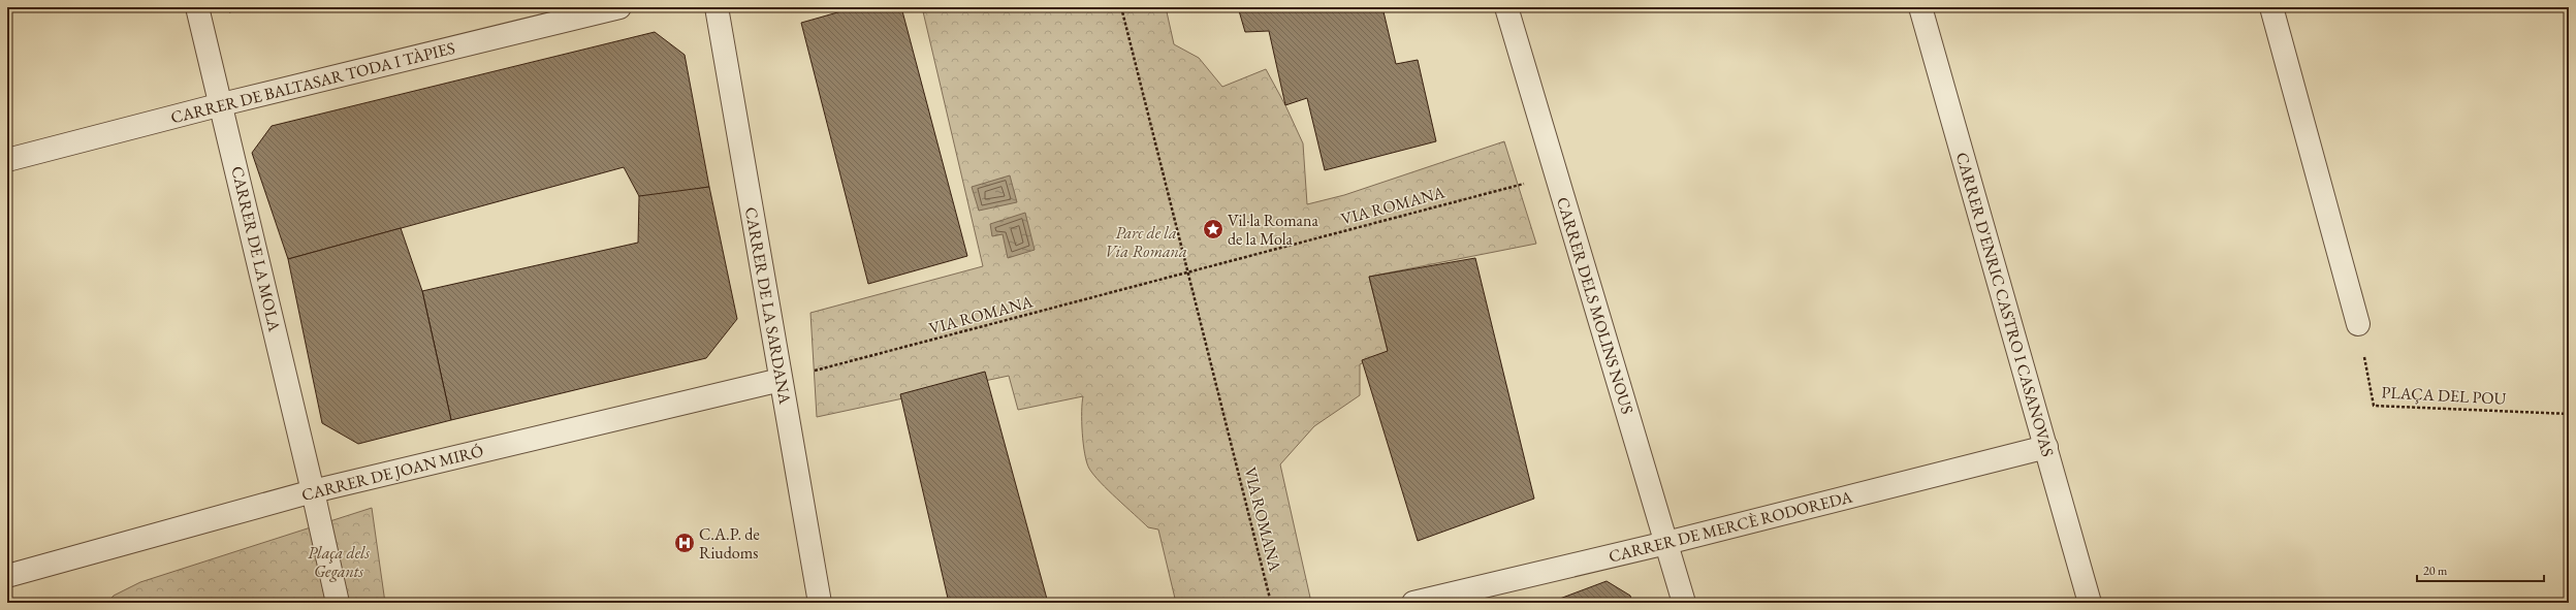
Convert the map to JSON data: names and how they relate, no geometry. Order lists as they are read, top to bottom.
{
  "streets": {
    "street": [
      "CARRER DE BALTASAR TODA I TÀPIES",
      "CARRER DE LA MOLA",
      "CARRER D'ENRIC CASTRO I CASANOVAS",
      "CARRER DE LA SARDANA",
      "CARRER DELS MOLINS NOUS",
      "CARRER DE JOAN MIRÓ",
      "CARRER DE MERCÈ RODOREDA"
    ],
    "path": ["VIA ROMANA", "PLAÇA DEL POU"]
  },
  "crossings": [
    ["CARRER DE BALTASAR TODA I TÀPIES", "CARRER DE LA MOLA"],
    ["VIA ROMANA", "CARRER DE LA SARDANA"],
    ["VIA ROMANA", "CARRER DELS MOLINS NOUS"],
    ["VIA ROMANA", "CARRER DE JOAN MIRÓ"],
    ["CARRER DE LA MOLA", "CARRER DE JOAN MIRÓ"],
    ["CARRER D'ENRIC CASTRO I CASANOVAS", "CARRER DE MERCÈ RODOREDA"],
    ["CARRER DE LA SARDANA", "CARRER DE JOAN MIRÓ"],
    ["CARRER DELS MOLINS NOUS", "CARRER DE MERCÈ RODOREDA"]
  ],
  "parks": ["Parc de la Via Romana", "Plaça dels Gegants"],
  "places": {
    "place": ["Vil·la Romana de la Mola"],
    "hospital": ["C.A.P. de Riudoms"]
  },
  "scale_bar": "20 m"
}
